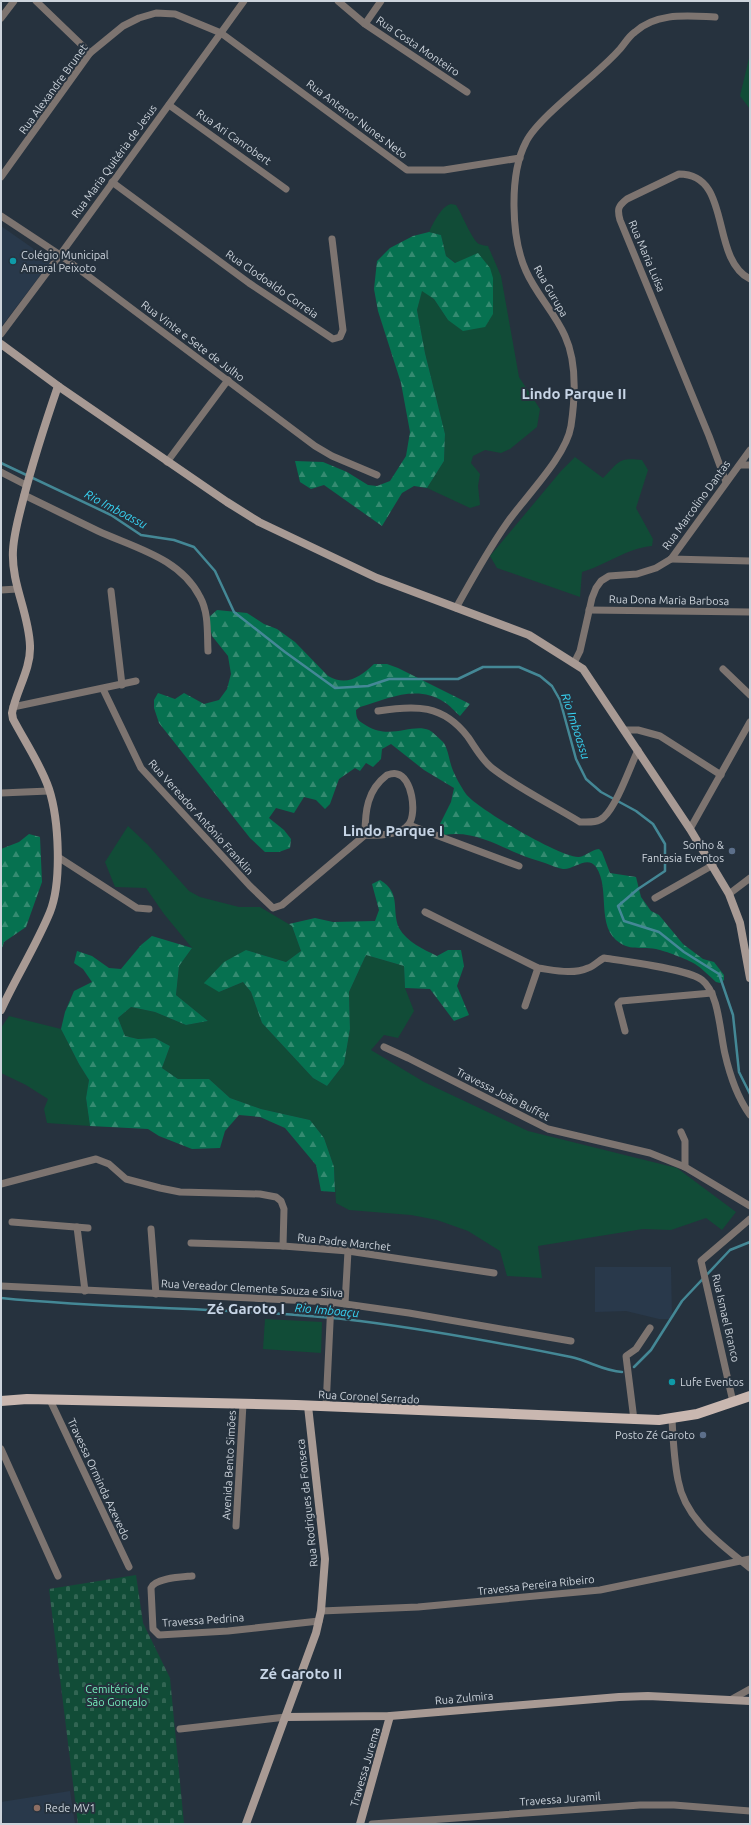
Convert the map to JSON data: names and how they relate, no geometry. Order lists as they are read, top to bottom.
{
  "streets": {
    "main road": [
      "Rua Coronel Serrado",
      "Rua Rodrigues da Fonseca",
      "Rua Zulmira",
      "Travessa Jurema"
    ],
    "street": [
      "Rua Costa Monteiro",
      "Rua Alexandre Brunet",
      "Rua Antenor Nunes Neto",
      "Rua Ari Canrobert",
      "Rua Maria Quitéria de Jesus",
      "Rua Maria Luísa",
      "Rua Clodoaldo Correia",
      "Rua Gurupa",
      "Rua Vinte e Sete de Julho",
      "Rua Marcolino Dantas",
      "Rua Dona Maria Barbosa",
      "Rua Vereador Antônio Franklin",
      "Travessa João Buffet",
      "Rua Padre Marchet",
      "Rua Vereador Clemente Souza e Silva",
      "Rua Ismael Branco",
      "Avenida Bento Simões",
      "Travessa Orminda Azevedo",
      "Travessa Pereira Ribeiro",
      "Travessa Pedrina",
      "Travessa Juramil"
    ]
  },
  "crossings": [
    ["Rua Alexandre Brunet", "Rua Antenor Nunes Neto"],
    ["Rua Alexandre Brunet", "Rua Maria Quitéria de Jesus"],
    ["Rua Antenor Nunes Neto", "Rua Maria Quitéria de Jesus"],
    ["Rua Antenor Nunes Neto", "Rua Gurupa"],
    ["Rua Ari Canrobert", "Rua Maria Quitéria de Jesus"],
    ["Rua Maria Quitéria de Jesus", "Rua Clodoaldo Correia"],
    ["Rua Maria Quitéria de Jesus", "Rua Vinte e Sete de Julho"],
    ["Rua Maria Luísa", "Rua Marcolino Dantas"],
    ["Rua Marcolino Dantas", "Rua Dona Maria Barbosa"],
    ["Rua Ismael Branco", "Rua Coronel Serrado"],
    ["Rua Coronel Serrado", "Avenida Bento Simões"],
    ["Rua Coronel Serrado", "Travessa Orminda Azevedo"],
    ["Rua Coronel Serrado", "Rua Rodrigues da Fonseca"],
    ["Rua Rodrigues da Fonseca", "Travessa Pereira Ribeiro"],
    ["Rua Rodrigues da Fonseca", "Travessa Pedrina"],
    ["Rua Rodrigues da Fonseca", "Rua Zulmira"],
    ["Rua Zulmira", "Travessa Jurema"]
  ],
  "districts": [
    "Lindo Parque II",
    "Lindo Parque I",
    "Zé Garoto I",
    "Zé Garoto II"
  ],
  "water": ["Rio Imboassu", "Rio Imboaçu"],
  "parks": ["Cemitério de São Gonçalo"],
  "places": [
    "Colégio Municipal Amaral Peixoto",
    "Sonho & Fantasia Eventos",
    "Lufe Eventos",
    "Posto Zé Garoto",
    "Rede MV1"
  ]
}
